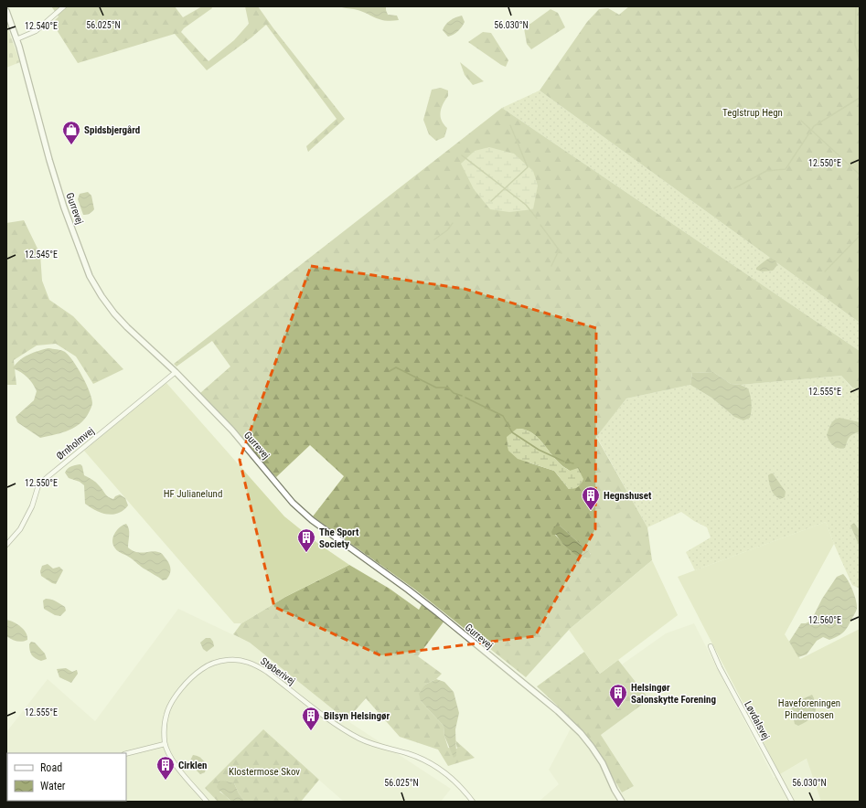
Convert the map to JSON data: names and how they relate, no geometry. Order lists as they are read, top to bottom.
{
  "streets": {
    "street": [
      "Gurrevej",
      "Ørnholmvej",
      "Støberivej",
      "Løvdalsvej"
    ]
  },
  "crossings": [
    ["Gurrevej", "Ørnholmvej"]
  ],
  "parks": [
    "Teglstrup Hegn",
    "HF Julianelund",
    "Haveforeningen Pindemosen",
    "Klostermose Skov"
  ],
  "places": {
    "shop": ["Spidsbjergård"],
    "building": [
      "Hegnshuset",
      "The Sport Society",
      "Helsingør Salonskytte Forening",
      "Bilsyn Helsingør",
      "Cirklen"
    ]
  },
  "legend": ["Road", "Water"],
  "coordinates": [
    "56.025°N",
    "56.030°N",
    "12.540°E",
    "12.550°E",
    "12.545°E",
    "12.555°E",
    "12.560°E"
  ]
}
